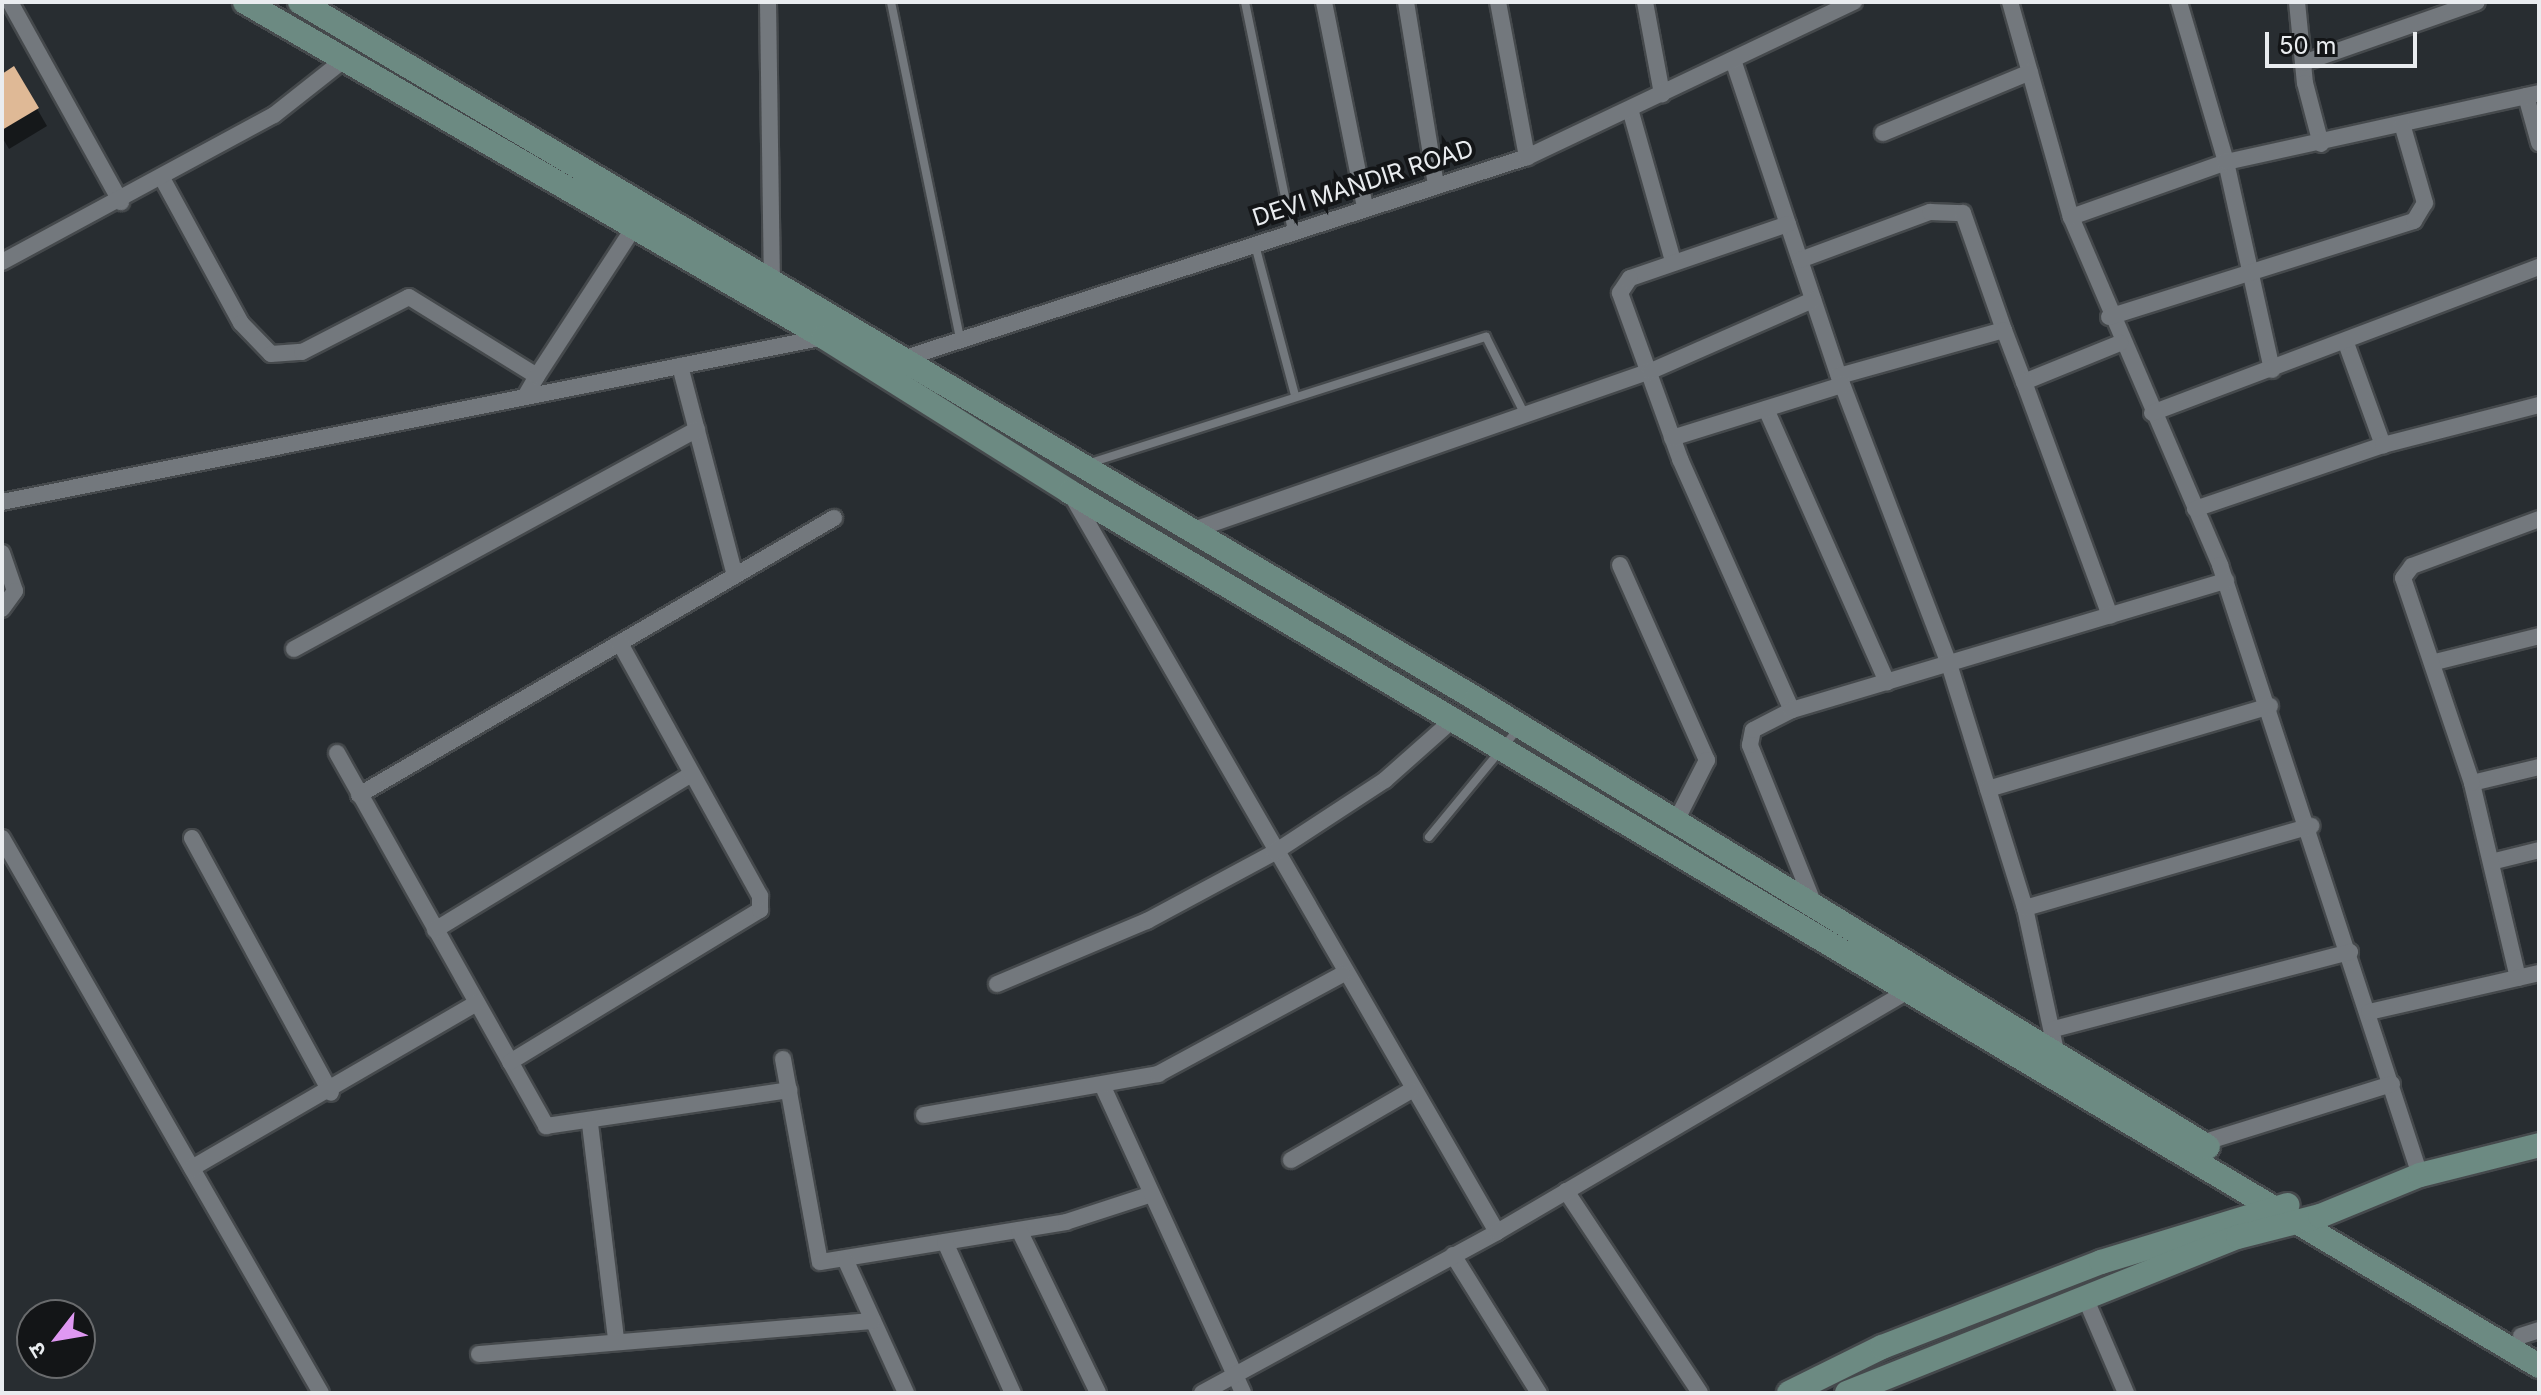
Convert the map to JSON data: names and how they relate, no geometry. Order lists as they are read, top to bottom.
{
  "streets": {
    "street": ["DEVI MANDIR ROAD"]
  },
  "scale_bar": "50 m",
  "north": "bottom left"
}
